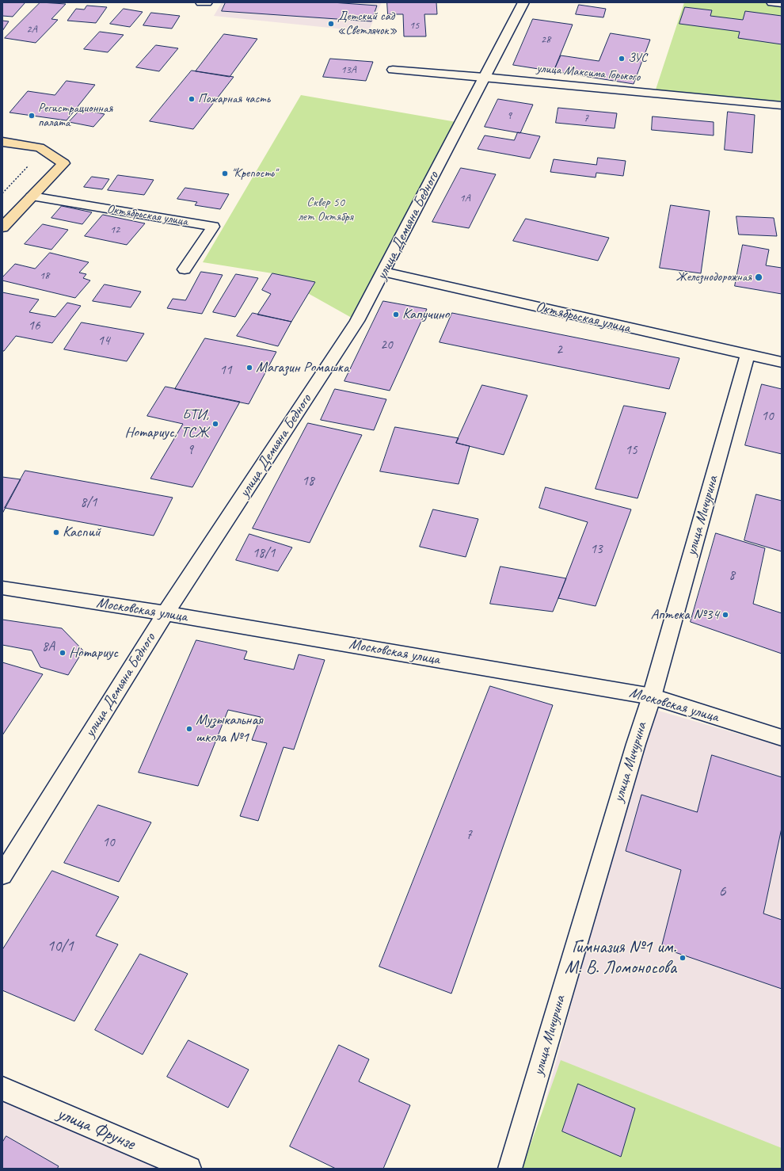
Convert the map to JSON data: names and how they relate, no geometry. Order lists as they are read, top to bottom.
{
  "streets": {
    "street": [
      "улица Максима Горького",
      "Октябрьская улица",
      "улица Демьяна Бедного",
      "улица Мичурина",
      "Московская улица",
      "улица Фрунзе"
    ]
  },
  "crossings": [
    ["улица Максима Горького", "улица Демьяна Бедного"],
    ["Октябрьская улица", "улица Демьяна Бедного"],
    ["Октябрьская улица", "улица Мичурина"],
    ["улица Демьяна Бедного", "Московская улица"],
    ["улица Мичурина", "Московская улица"]
  ],
  "parks": ["Сквер 50 лет Октября"],
  "places": [
    "Детский сад «Светлячок»",
    "ЗУС",
    "Пожарная часть",
    "Регистрационная палата",
    "\"Крепость\"",
    "Железнодорожная",
    "Капучино",
    "Магазин Ромашка",
    "БТИ, Нотариус, ТСЖ",
    "Каспий",
    "Аптека №34",
    "Нотариус",
    "Музыкальная школа №1",
    "Гимназия №1 им. М. В. Ломоносова"
  ],
  "house_numbers": [
    "15",
    "2А",
    "28",
    "13А",
    "9",
    "7",
    "1А",
    "12",
    "18",
    "16",
    "14",
    "20",
    "2",
    "11",
    "10",
    "9",
    "15",
    "18",
    "8/1",
    "13",
    "18/1",
    "8",
    "8А",
    "7",
    "10",
    "6",
    "10/1"
  ]
}
